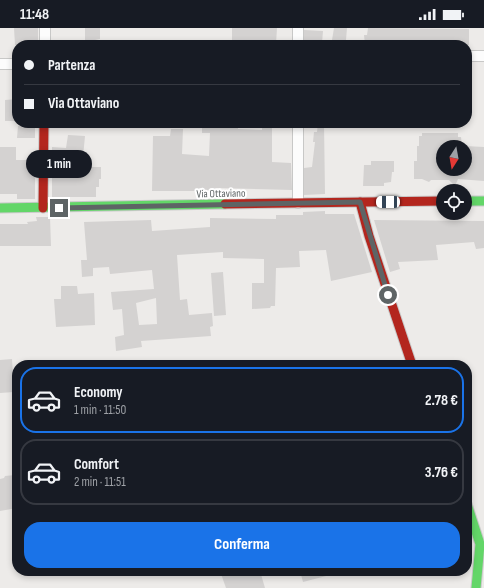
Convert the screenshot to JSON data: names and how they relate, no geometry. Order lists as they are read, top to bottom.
{
  "streets": {
    "main road": ["Via Ottaviano"]
  },
  "north": "bottom",
  "page": {
    "status": "11:48",
    "banner": ["Partenza", "Via Ottaviano"],
    "bubble": "1 min",
    "list": [
      {
        "name": "Economy",
        "note": "1 min · 11:50",
        "value": "2.78 €"
      },
      {
        "name": "Comfort",
        "note": "2 min · 11:51",
        "value": "3.76 €"
      }
    ],
    "buttons": "Conferma"
  }
}
